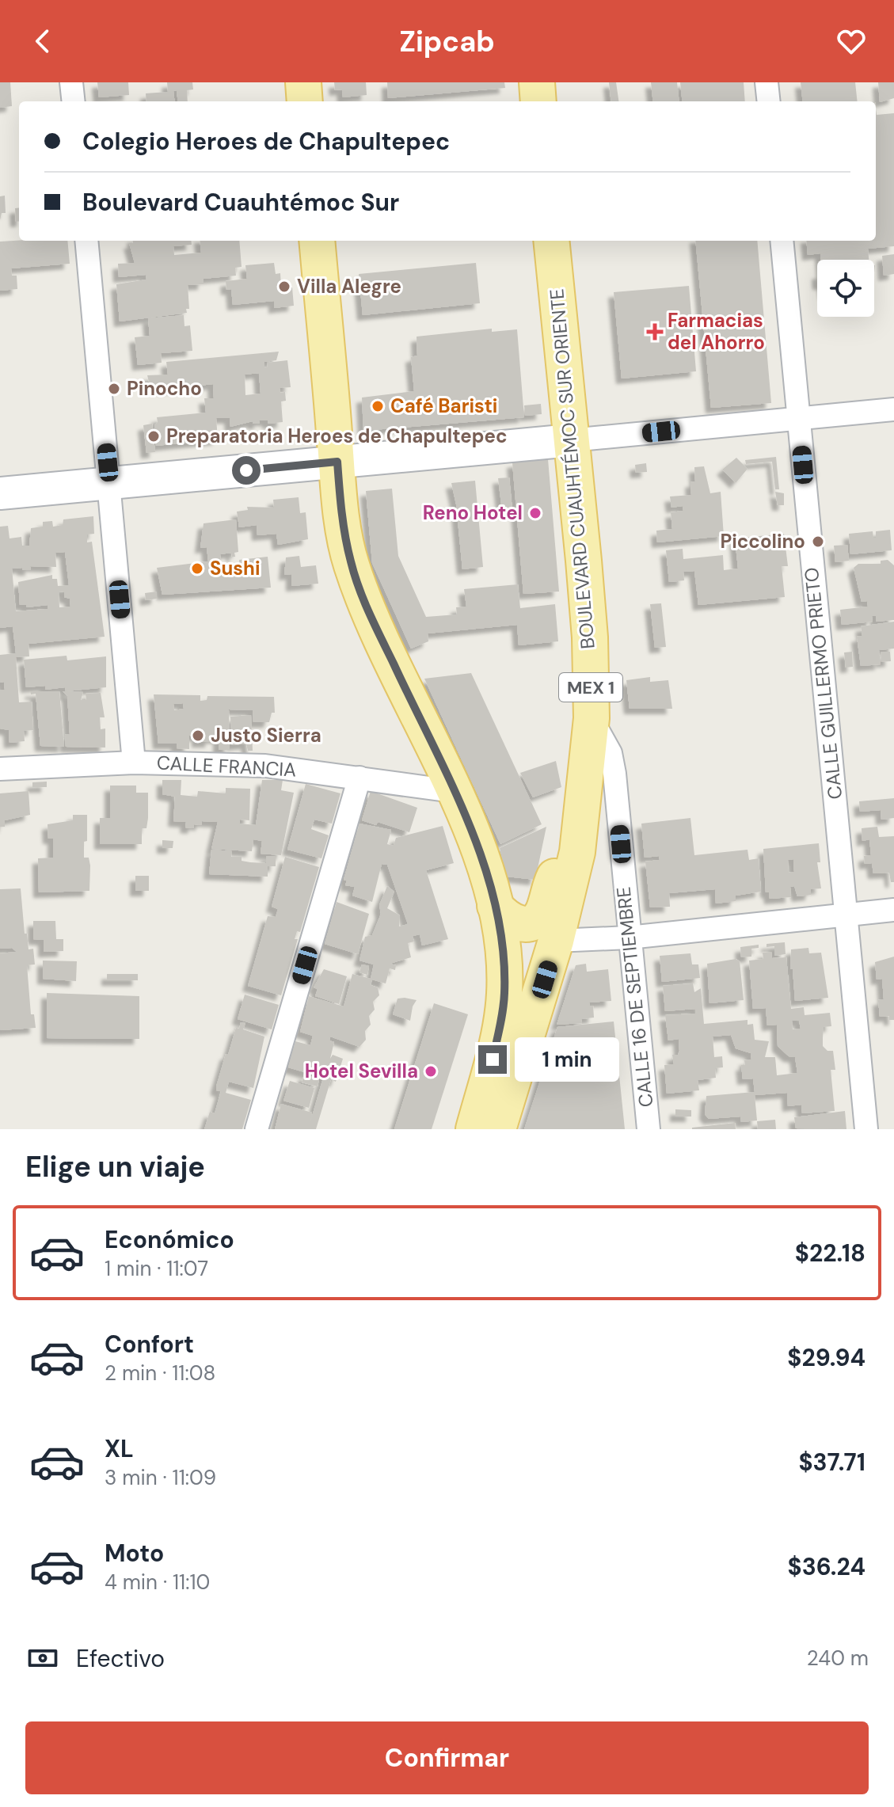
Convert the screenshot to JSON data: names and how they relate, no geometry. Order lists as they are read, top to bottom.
{
  "streets": {
    "main road": ["BOULEVARD CUAUHTÉMOC SUR ORIENTE", "MEX 1"],
    "street": ["CALLE GUILLERMO PRIETO", "CALLE FRANCIA", "CALLE 16 DE SEPTIEMBRE"]
  },
  "crossings": [
    ["BOULEVARD CUAUHTÉMOC SUR ORIENTE", "MEX 1"],
    ["BOULEVARD CUAUHTÉMOC SUR ORIENTE", "CALLE 16 DE SEPTIEMBRE"]
  ],
  "places": {
    "other": [
      "Villa Alegre",
      "Pinocho",
      "Café Baristi",
      "Preparatoria Heroes de Chapultepec",
      "Reno Hotel",
      "Piccolino",
      "Sushi",
      "Justo Sierra",
      "Hotel Sevilla"
    ],
    "health": ["Farmacias del Ahorro"]
  },
  "page": {
    "header": "Zipcab",
    "banner": ["Colegio Heroes de Chapultepec", "Boulevard Cuauhtémoc Sur"],
    "bubble": "1 min",
    "heading": "Elige un viaje",
    "list": [
      {
        "name": "Económico",
        "note": "1 min · 11:07",
        "value": "$22.18"
      },
      {
        "name": "Confort",
        "note": "2 min · 11:08",
        "value": "$29.94"
      },
      {
        "name": "XL",
        "note": "3 min · 11:09",
        "value": "$37.71"
      },
      {
        "name": "Moto",
        "note": "4 min · 11:10",
        "value": "$36.24"
      }
    ],
    "pay": ["Efectivo", "240 m"],
    "buttons": "Confirmar"
  }
}
